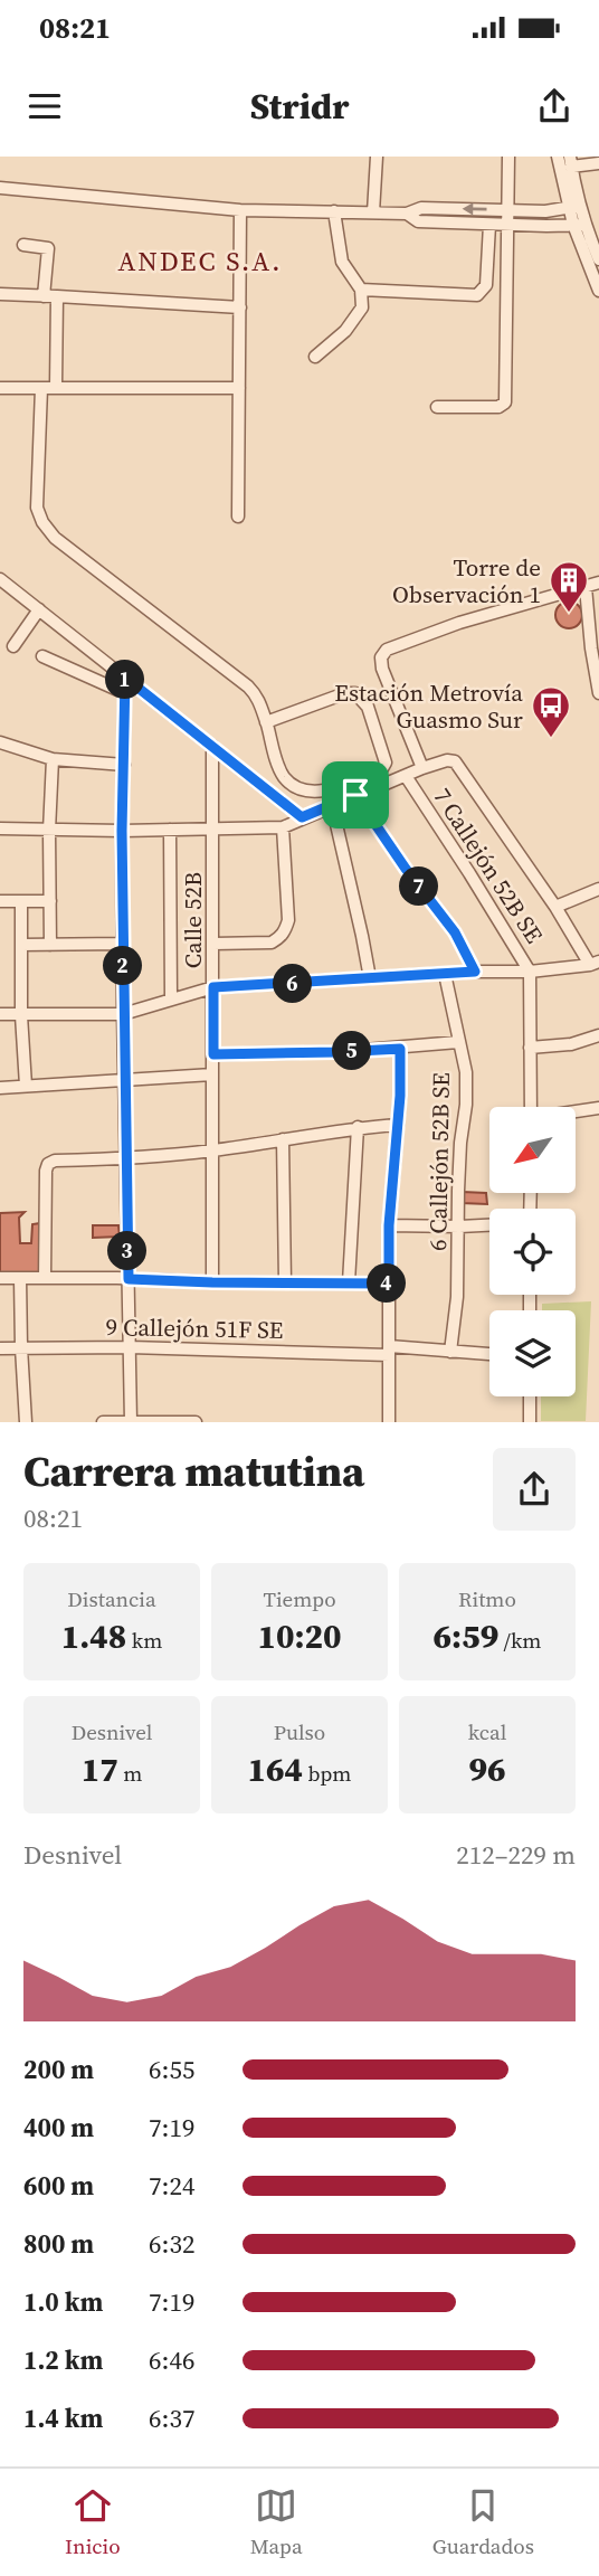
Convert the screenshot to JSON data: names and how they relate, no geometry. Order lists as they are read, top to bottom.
{
  "streets": {
    "street": [
      "7 Callejón 52B SE",
      "Calle 52B",
      "6 Callejón 52B SE",
      "9 Callejón 51F SE"
    ]
  },
  "crossings": [
    ["6 Callejón 52B SE", "9 Callejón 51F SE"]
  ],
  "districts": ["ANDEC S.A."],
  "places": {
    "building": ["Torre de Observación 1"],
    "bus stop": ["Estación Metrovía Guasmo Sur"]
  },
  "north": "bottom left",
  "page": {
    "status": "08:21",
    "header": "Stridr",
    "pins": [
      "1",
      "7",
      "2",
      "6",
      "5",
      "3",
      "4"
    ],
    "heading": ["Carrera matutina", "08:21"],
    "stats": [
      ["Distancia", "1.48 km"],
      ["Tiempo", "10:20"],
      ["Ritmo", "6:59 /km"],
      ["Desnivel", "17 m"],
      ["Pulso", "164 bpm"],
      ["kcal", "96"]
    ],
    "chart": ["Desnivel", "212–229 m"],
    "list": [
      {
        "name": "200 m",
        "note": "6:55"
      },
      {
        "name": "400 m",
        "note": "7:19"
      },
      {
        "name": "600 m",
        "note": "7:24"
      },
      {
        "name": "800 m",
        "note": "6:32"
      },
      {
        "name": "1.0 km",
        "note": "7:19"
      },
      {
        "name": "1.2 km",
        "note": "6:46"
      },
      {
        "name": "1.4 km",
        "note": "6:37"
      }
    ],
    "tabs": ["Inicio", "Mapa", "Guardados"]
  }
}
